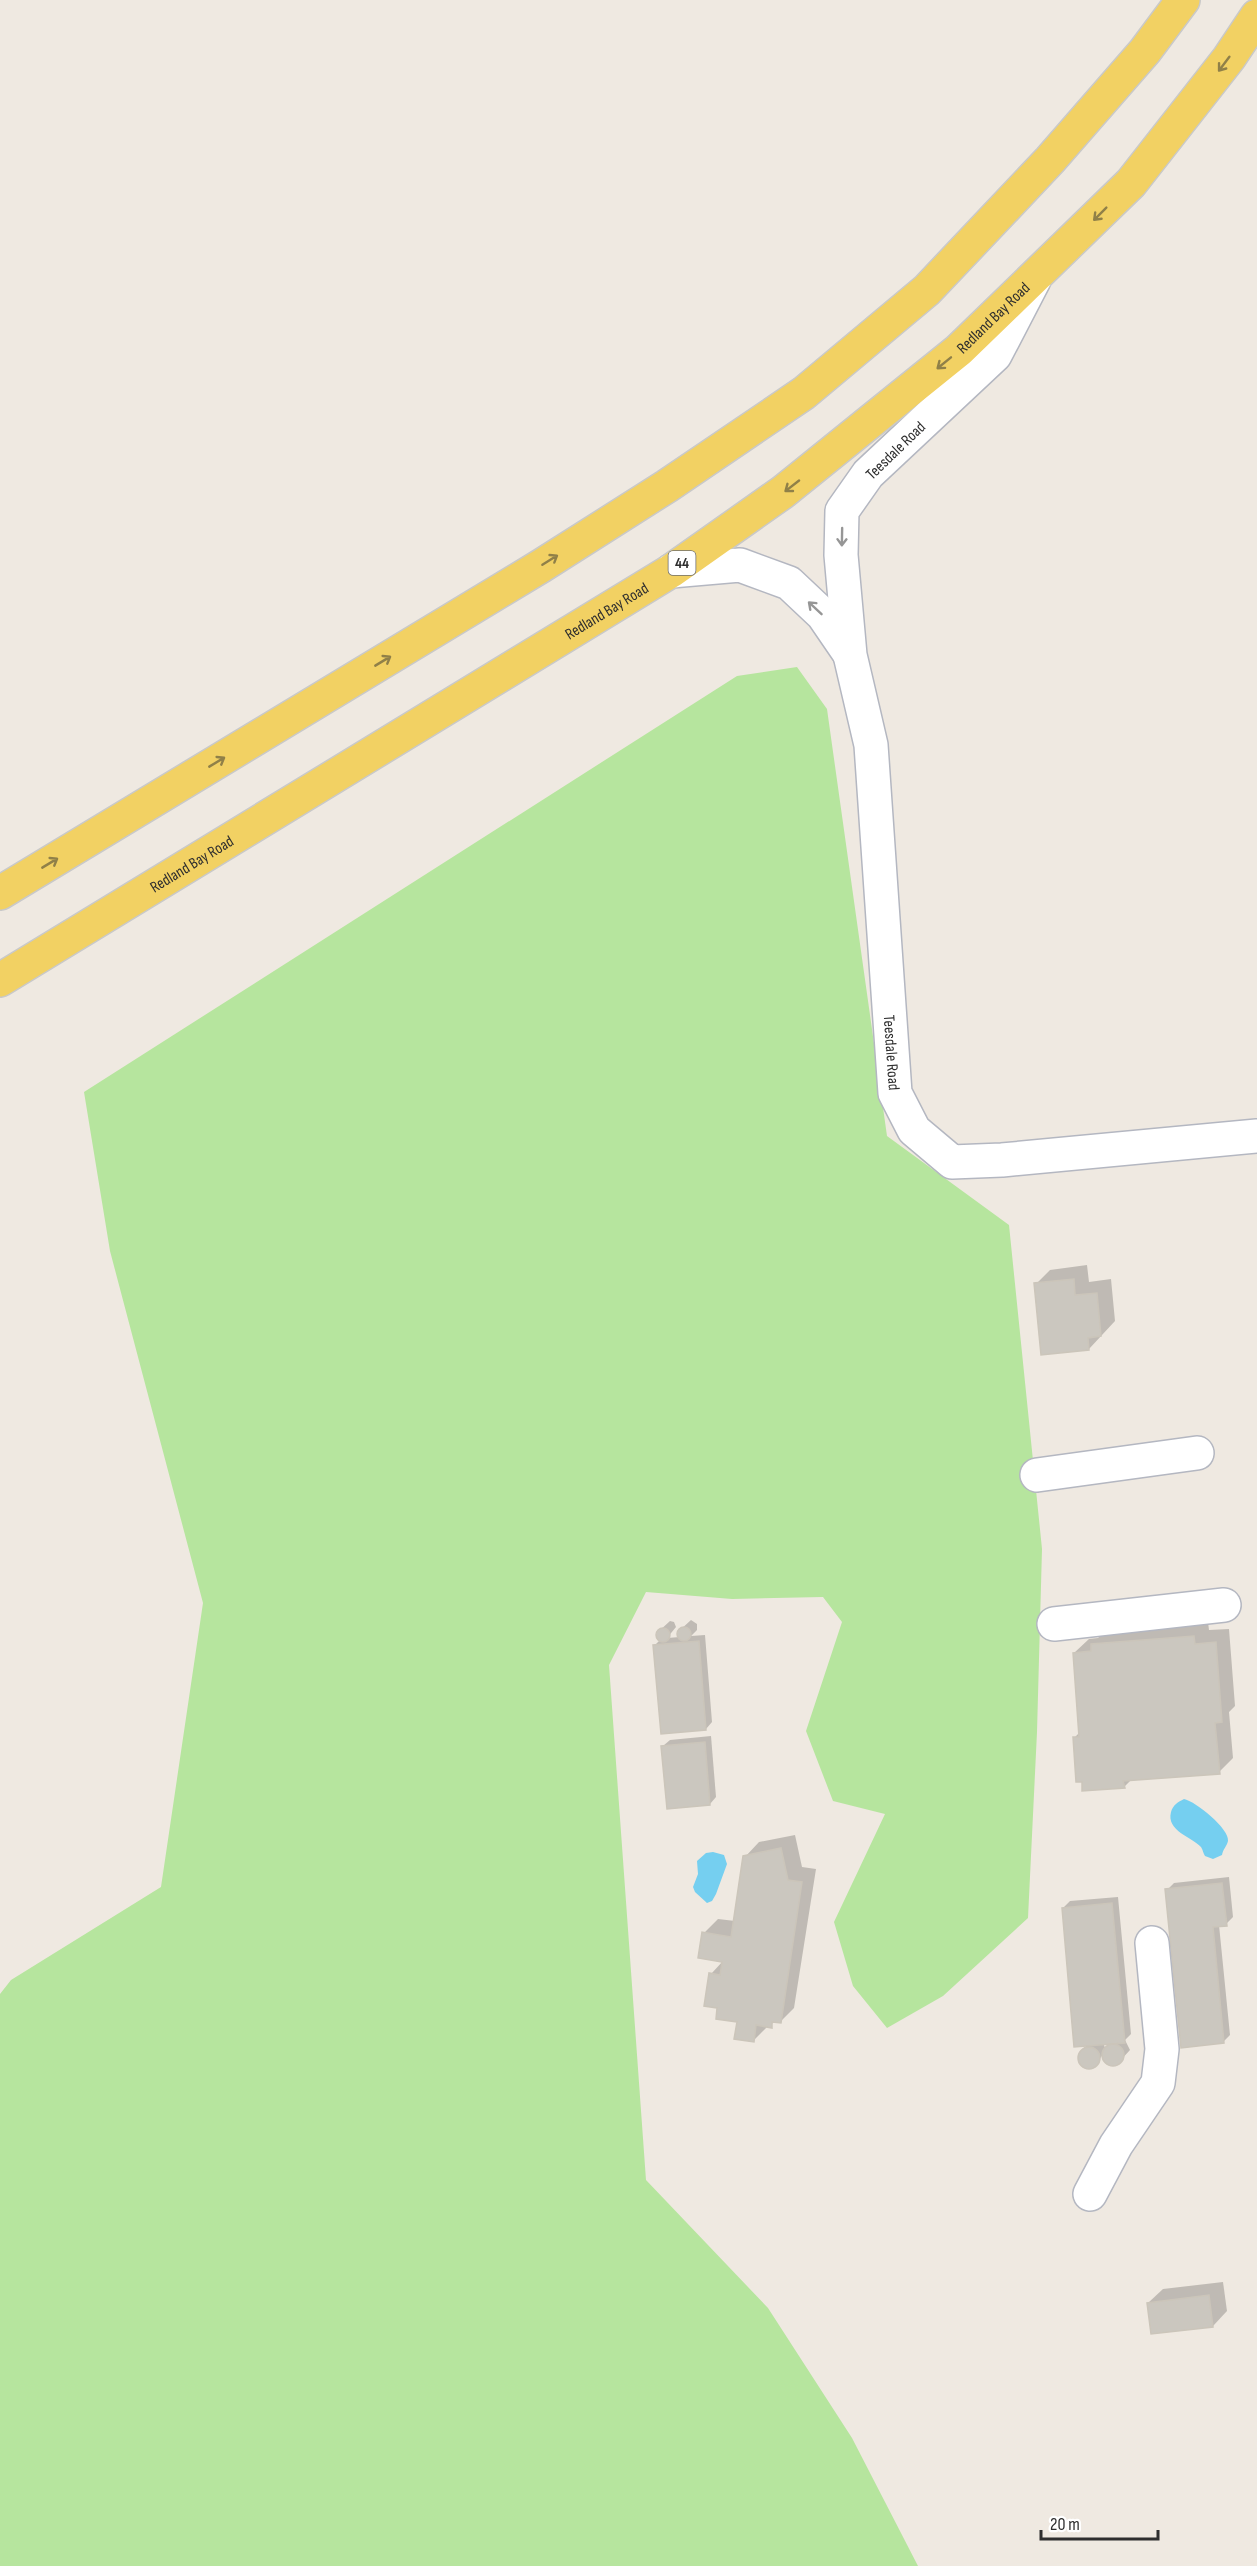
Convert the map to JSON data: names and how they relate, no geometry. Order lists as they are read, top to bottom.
{
  "streets": {
    "main road": ["Redland Bay Road", "44"],
    "street": ["Teesdale Road"]
  },
  "crossings": [
    ["Redland Bay Road", "Teesdale Road"]
  ],
  "scale_bar": "20 m"
}
